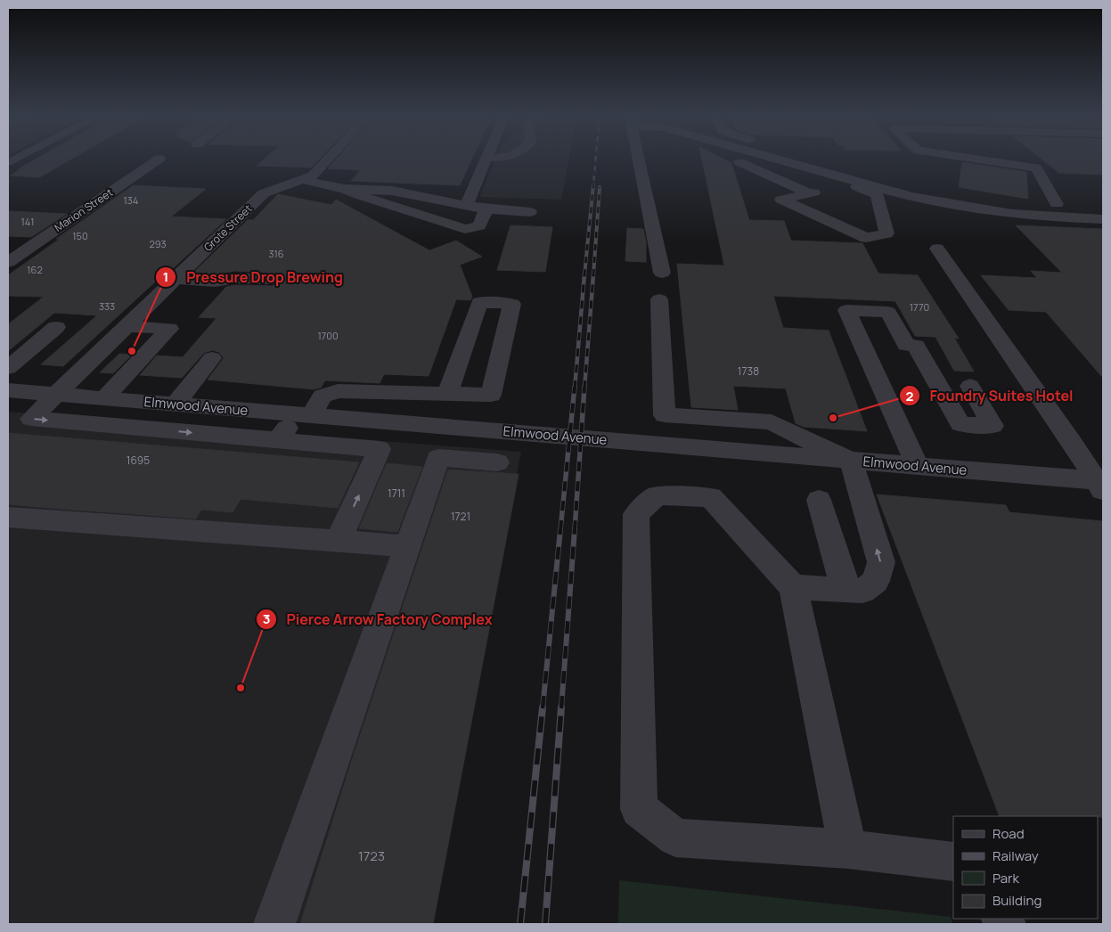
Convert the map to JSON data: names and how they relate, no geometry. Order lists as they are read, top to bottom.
{
  "streets": {
    "street": ["Marion Street", "Grote Street", "Elmwood Avenue"]
  },
  "crossings": [
    ["Grote Street", "Elmwood Avenue"]
  ],
  "places": ["Pressure Drop Brewing", "Foundry Suites Hotel", "Pierce Arrow Factory Complex"],
  "house_numbers": [
    "134",
    "141",
    "150",
    "293",
    "316",
    "162",
    "333",
    "1770",
    "1700",
    "1738",
    "1695",
    "1711",
    "1721",
    "1723"
  ],
  "legend": [
    "Road",
    "Railway",
    "Park",
    "Building"
  ]
}
